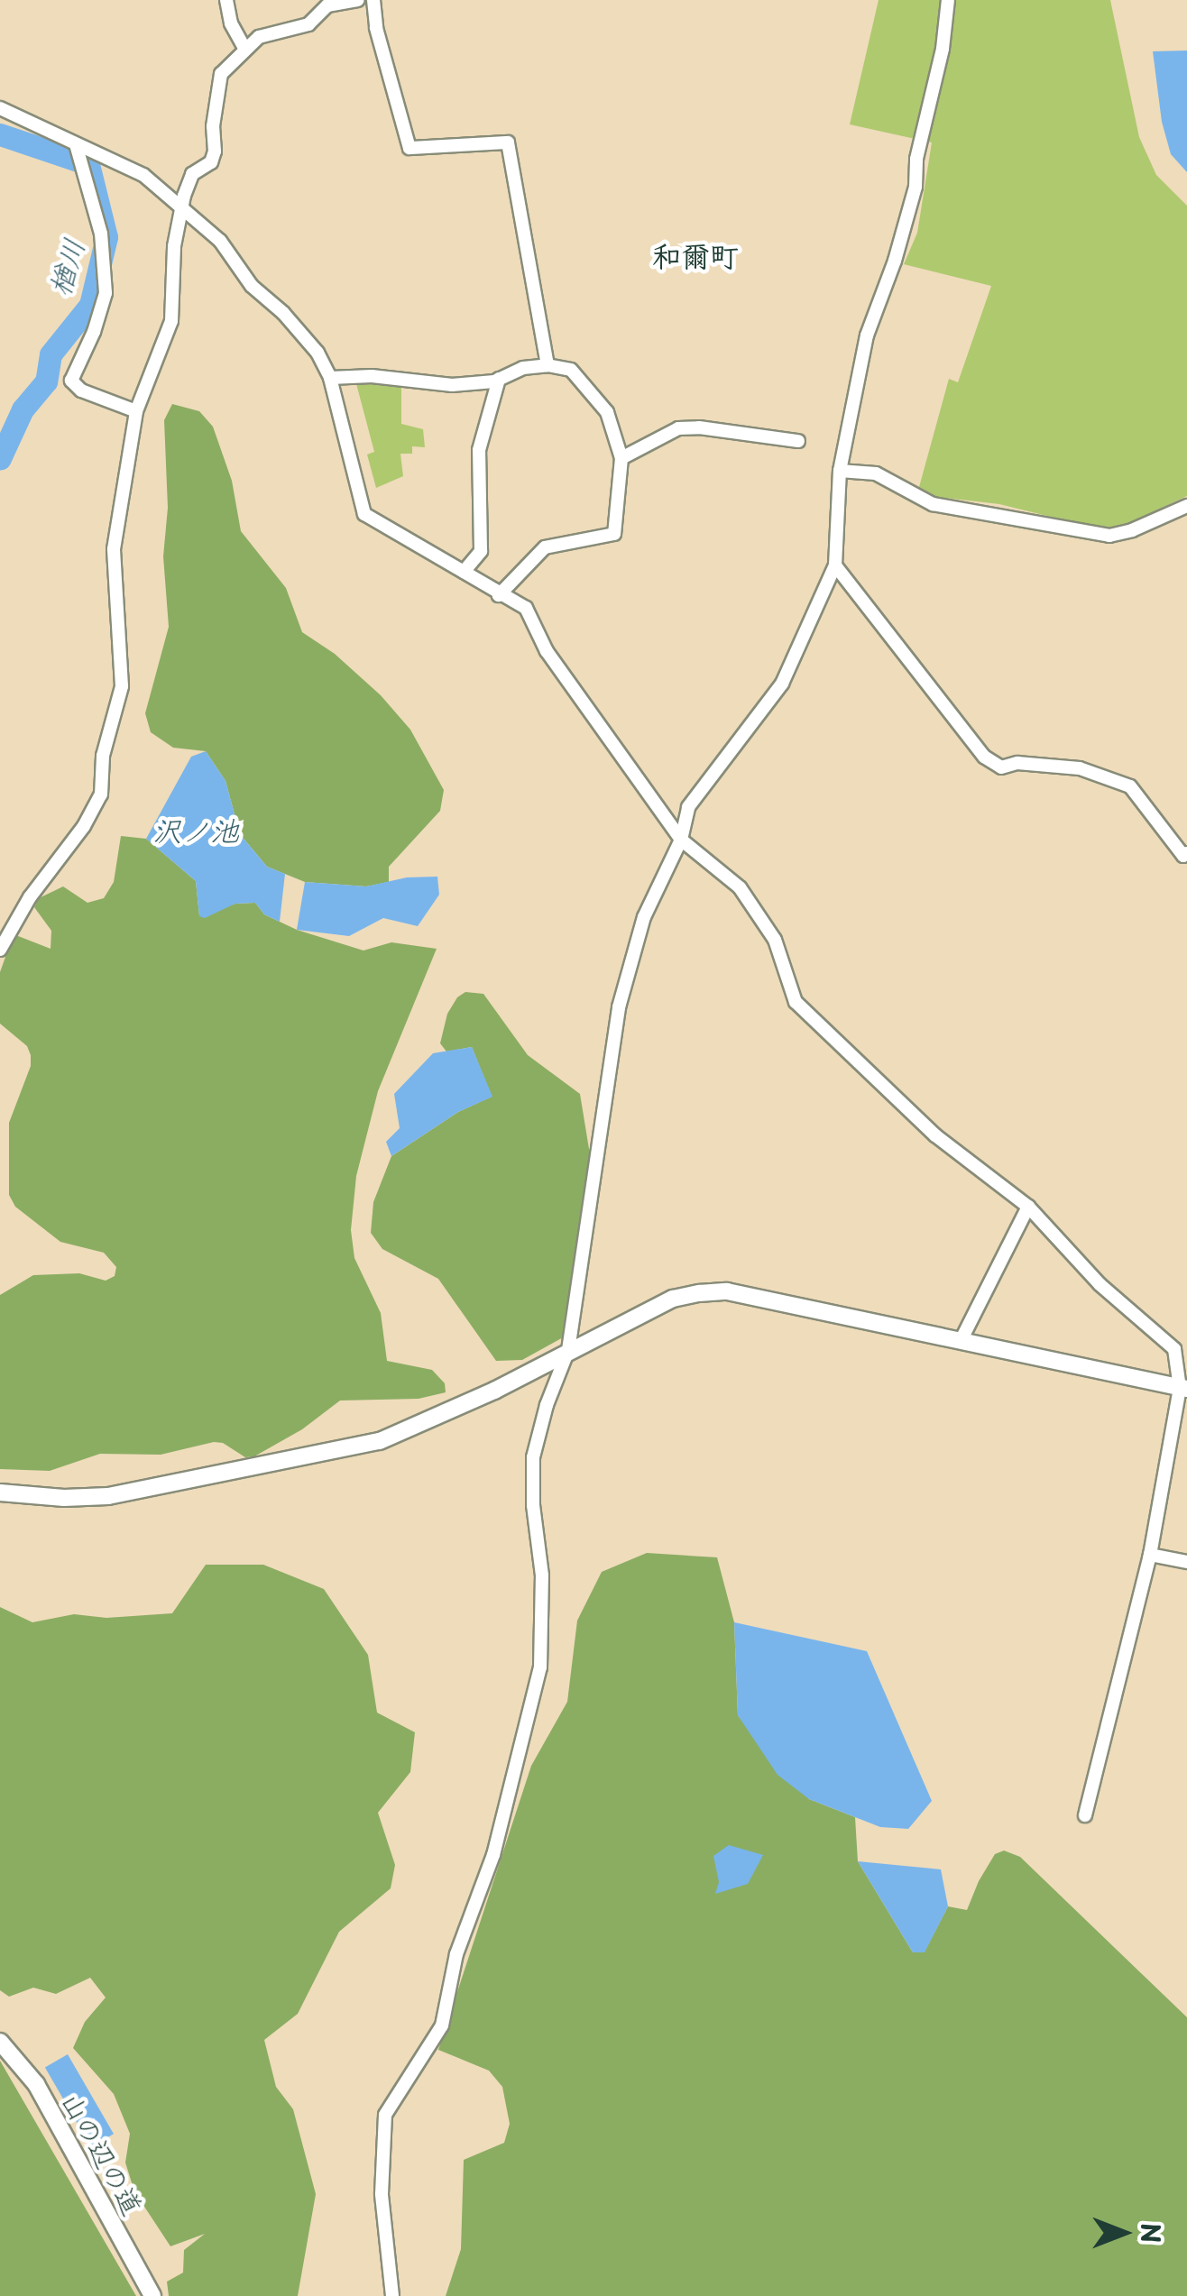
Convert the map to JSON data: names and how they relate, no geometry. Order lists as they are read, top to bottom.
{
  "streets": {
    "street": ["山の辺の道"]
  },
  "districts": ["和爾町"],
  "water": ["楢川", "沢ノ池"],
  "north": "right"
}
